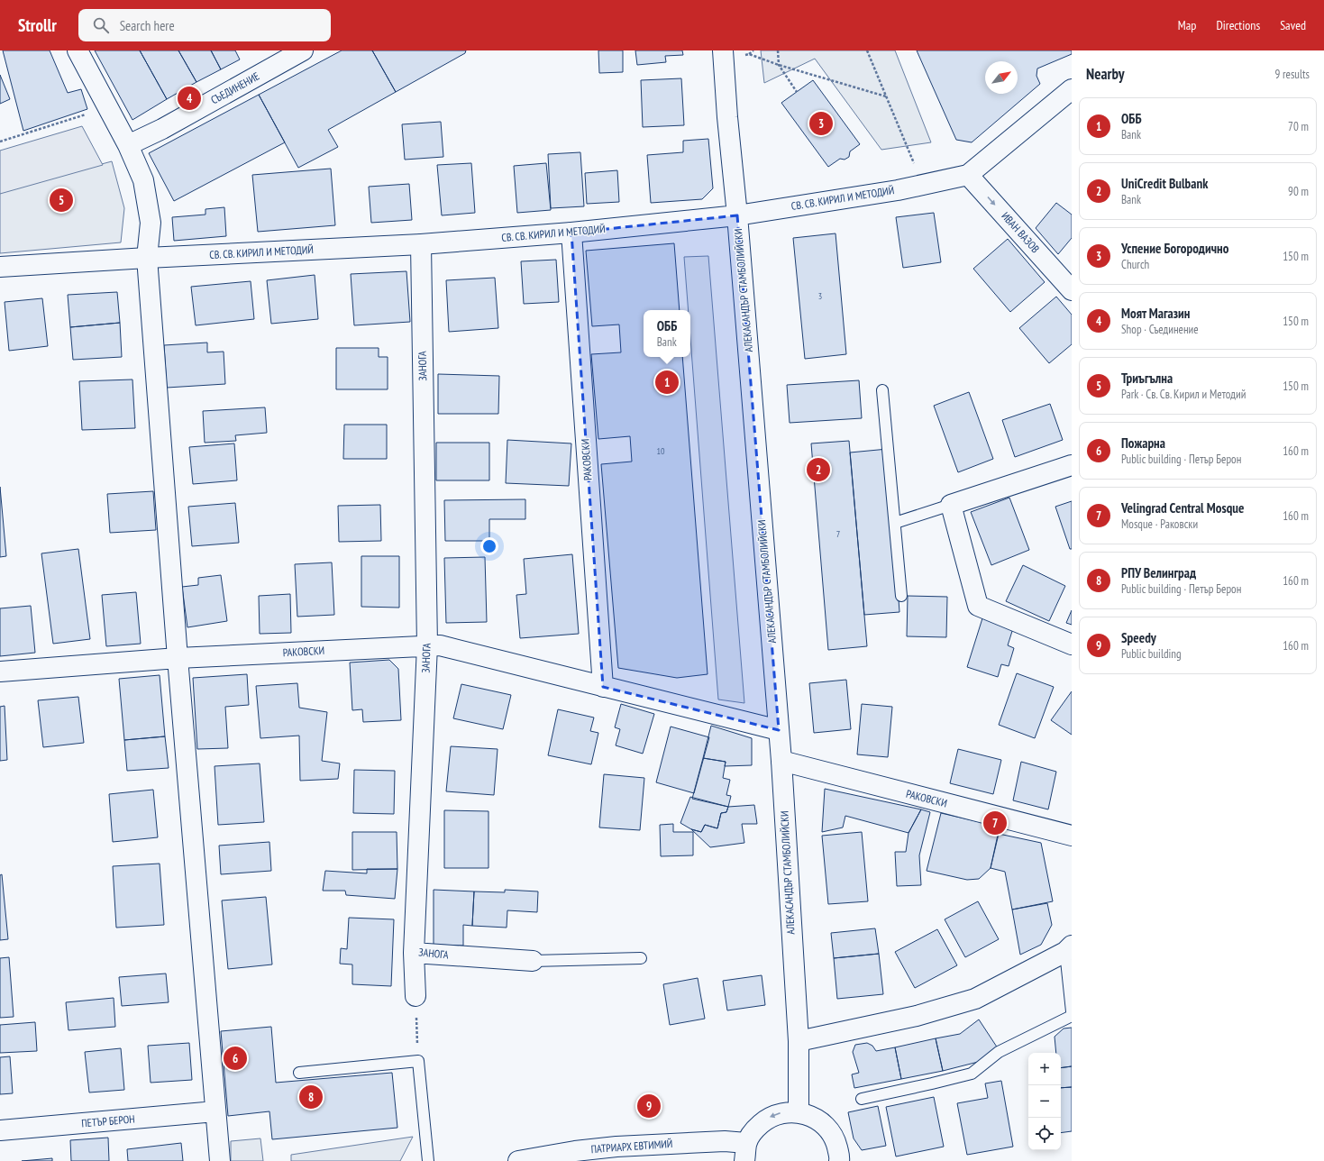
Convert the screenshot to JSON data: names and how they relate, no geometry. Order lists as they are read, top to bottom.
{
  "streets": {
    "street": [
      "СЪЕДИНЕНИЕ",
      "СВ. СВ. КИРИЛ И МЕТОДИЙ",
      "ИВАН ВАЗОВ",
      "АЛЕКАСАНДЪР СТАМБОЛИЙСКИ",
      "ЗАНОГА",
      "РАКОВСКИ",
      "ПЕТЪР БЕРОН",
      "ПАТРИАРХ ЕВТИМИЙ"
    ]
  },
  "crossings": [
    ["СВ. СВ. КИРИЛ И МЕТОДИЙ", "ИВАН ВАЗОВ"],
    ["СВ. СВ. КИРИЛ И МЕТОДИЙ", "АЛЕКАСАНДЪР СТАМБОЛИЙСКИ"],
    ["СВ. СВ. КИРИЛ И МЕТОДИЙ", "ЗАНОГА"],
    ["СВ. СВ. КИРИЛ И МЕТОДИЙ", "РАКОВСКИ"],
    ["АЛЕКАСАНДЪР СТАМБОЛИЙСКИ", "РАКОВСКИ"],
    ["ЗАНОГА", "РАКОВСКИ"]
  ],
  "one_way": ["ИВАН ВАЗОВ"],
  "house_numbers": ["3", "10", "7"],
  "north": "top right",
  "page": {
    "header": "Strollr",
    "search": "Search here",
    "nav": ["Map", "Directions", "Saved"],
    "heading": ["Nearby", "9 results"],
    "pins": [
      "4",
      "3",
      "5",
      "1",
      "2",
      "7",
      "6",
      "8",
      "9"
    ],
    "list": [
      {
        "mark": "1",
        "name": "ОББ",
        "note": "Bank",
        "value": "70 m"
      },
      {
        "mark": "2",
        "name": "UniCredit Bulbank",
        "note": "Bank",
        "value": "90 m"
      },
      {
        "mark": "3",
        "name": "Успение Богородично",
        "note": "Church",
        "value": "150 m"
      },
      {
        "mark": "4",
        "name": "Моят Магазин",
        "note": "Shop · Съединение",
        "value": "150 m"
      },
      {
        "mark": "5",
        "name": "Триъгълна",
        "note": "Park · Св. Св. Кирил и Методий",
        "value": "150 m"
      },
      {
        "mark": "6",
        "name": "Пожарна",
        "note": "Public building · Петър Берон",
        "value": "160 m"
      },
      {
        "mark": "7",
        "name": "Velingrad Central Mosque",
        "note": "Mosque · Раковски",
        "value": "160 m"
      },
      {
        "mark": "8",
        "name": "РПУ Велинград",
        "note": "Public building · Петър Берон",
        "value": "160 m"
      },
      {
        "mark": "9",
        "name": "Speedy",
        "note": "Public building",
        "value": "160 m"
      }
    ],
    "popup": ["ОББ", "Bank"],
    "map_buttons": ["+", "−"]
  }
}
